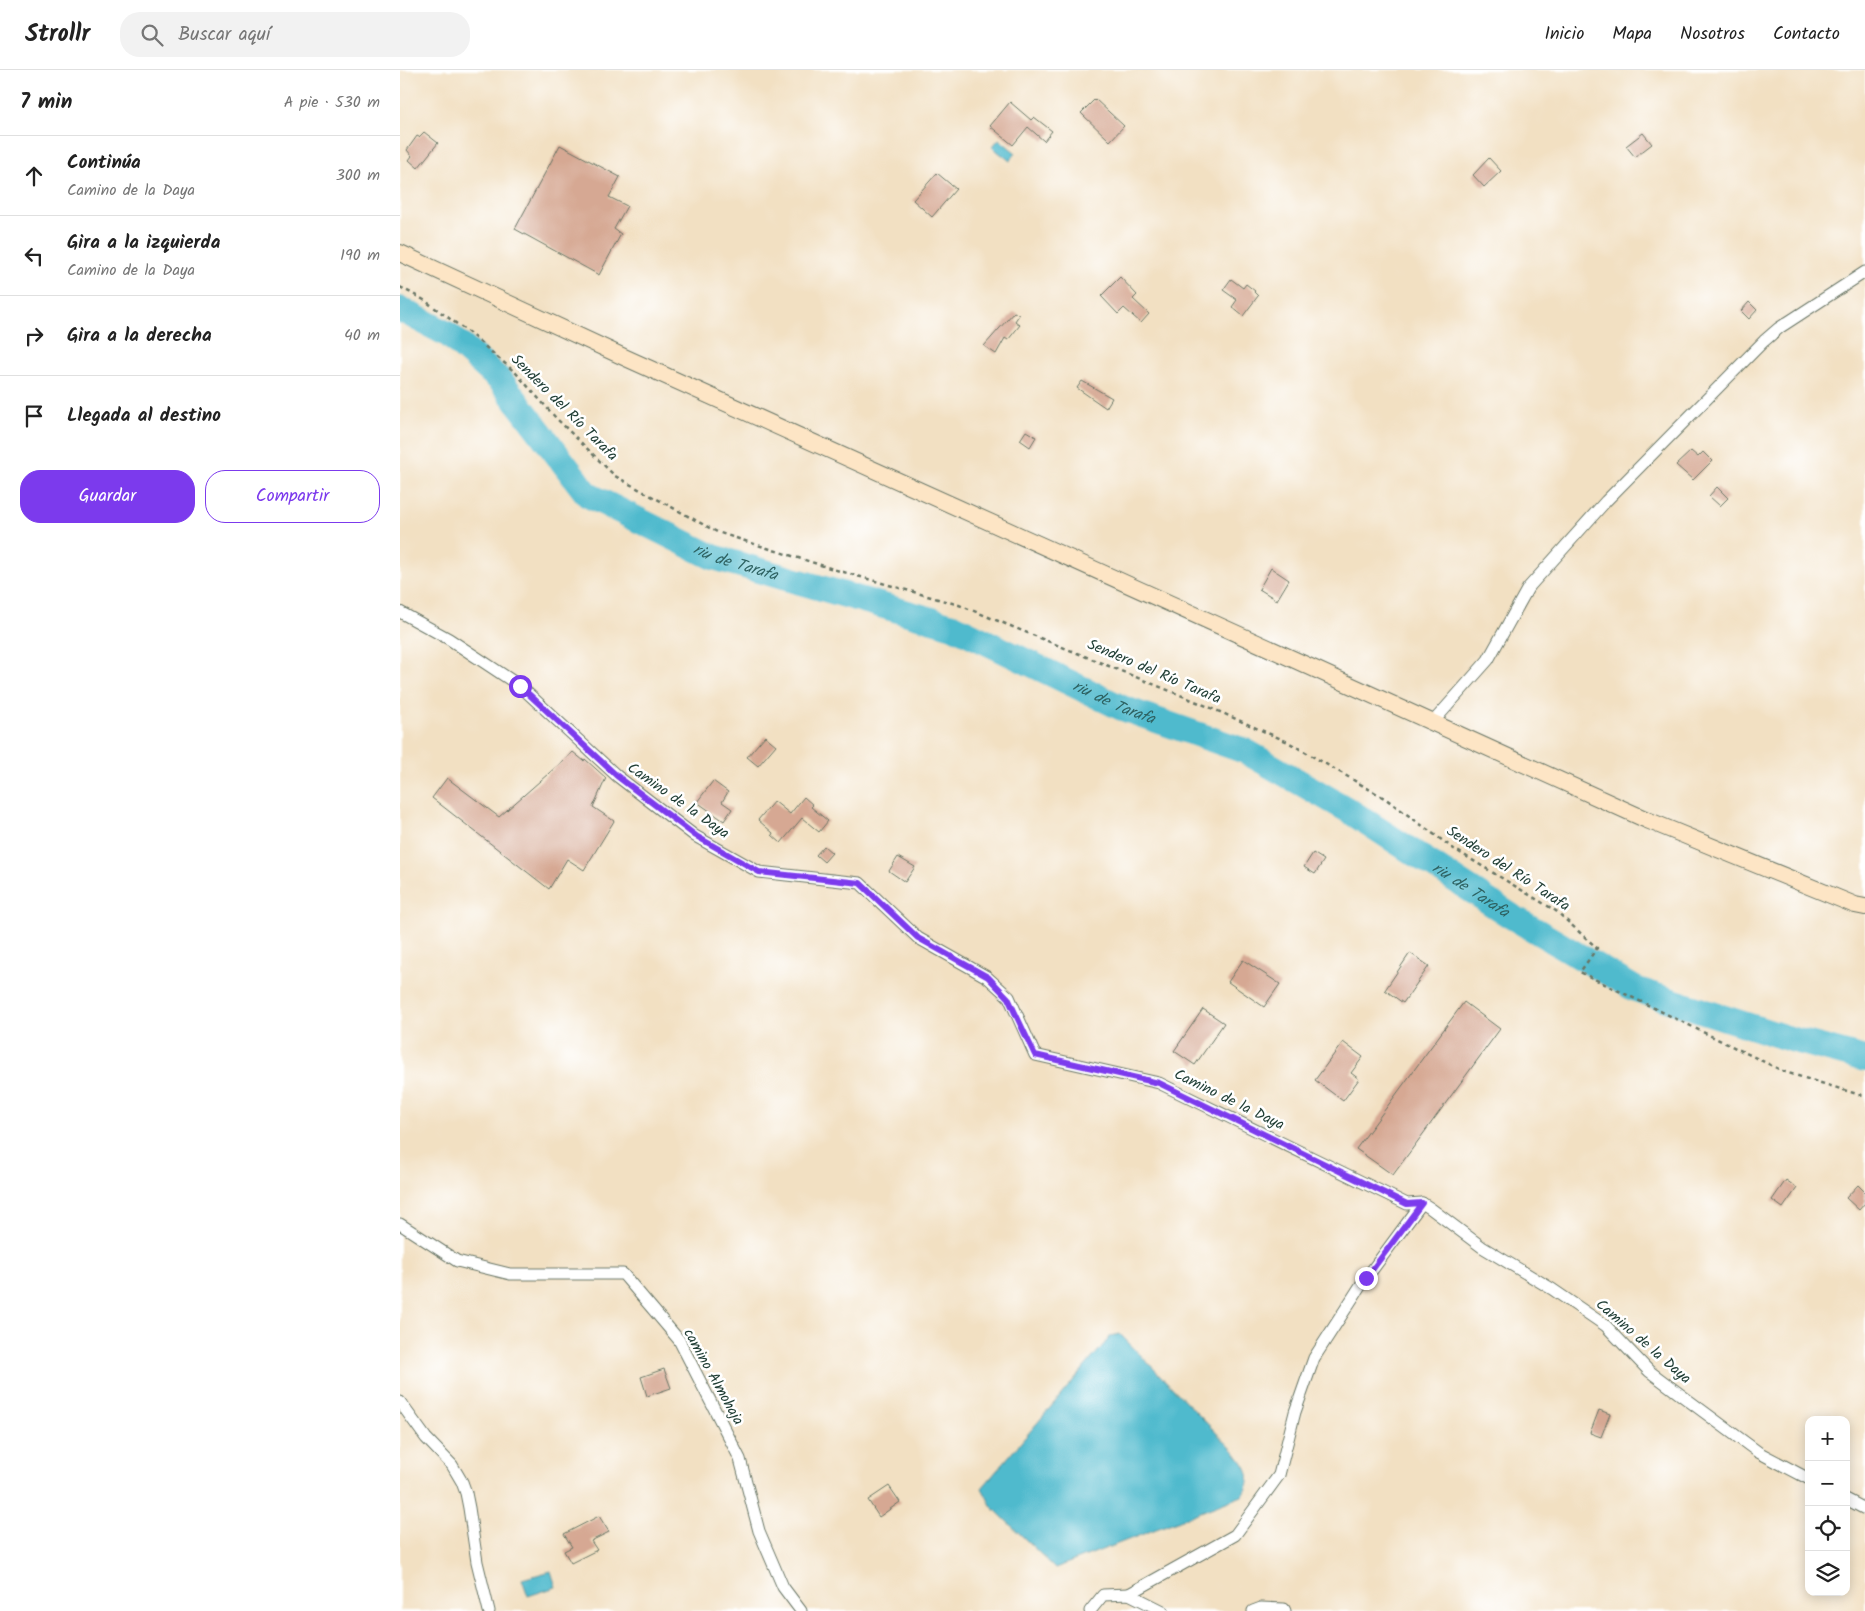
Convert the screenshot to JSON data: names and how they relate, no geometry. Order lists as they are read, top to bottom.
{
  "streets": {
    "street": ["Camino de la Daya", "camino Almohaja"],
    "path": ["Sendero del Río Tarafa"]
  },
  "water": ["riu de Tarafa"],
  "page": {
    "header": "Strollr",
    "search": "Buscar aquí",
    "nav": [
      "Inicio",
      "Mapa",
      "Nosotros",
      "Contacto"
    ],
    "heading": ["7 min", "A pie · 530 m"],
    "list": [
      ["Continúa", "Camino de la Daya", "300 m"],
      ["Gira a la izquierda", "Camino de la Daya", "190 m"],
      ["Gira a la derecha", "40 m"],
      "Llegada al destino"
    ],
    "buttons": ["Guardar", "Compartir"],
    "map_buttons": ["+", "−"]
  }
}
